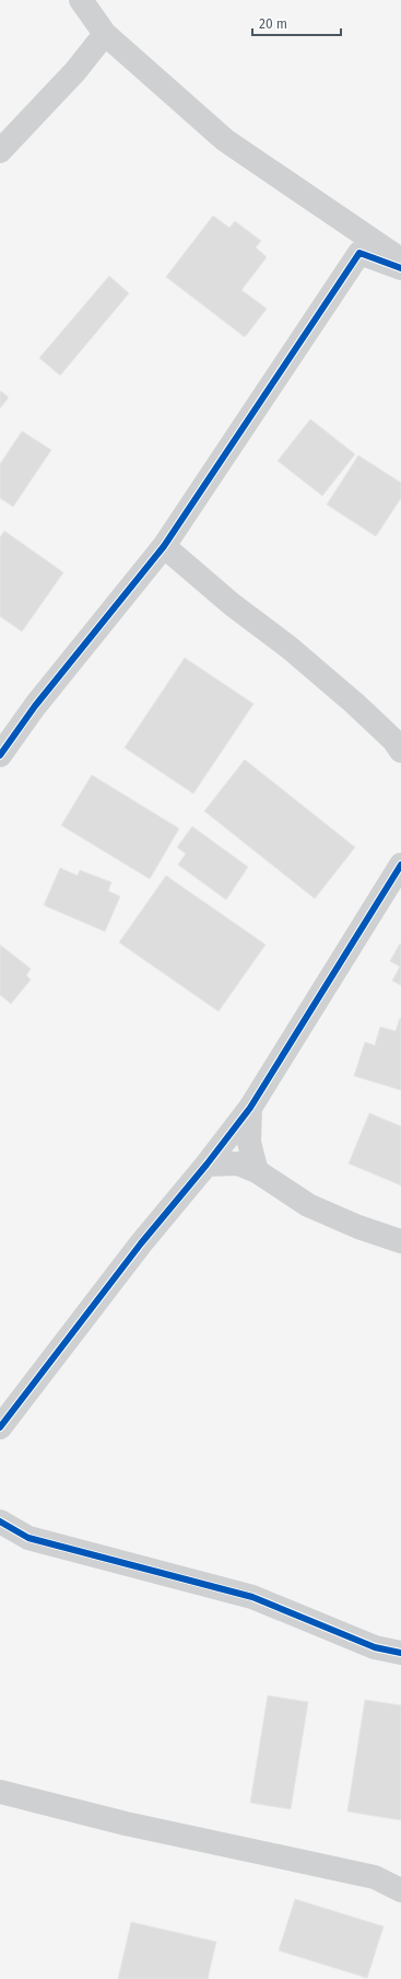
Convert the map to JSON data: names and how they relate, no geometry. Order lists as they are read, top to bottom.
{
  "scale_bar": "20 m"
}
